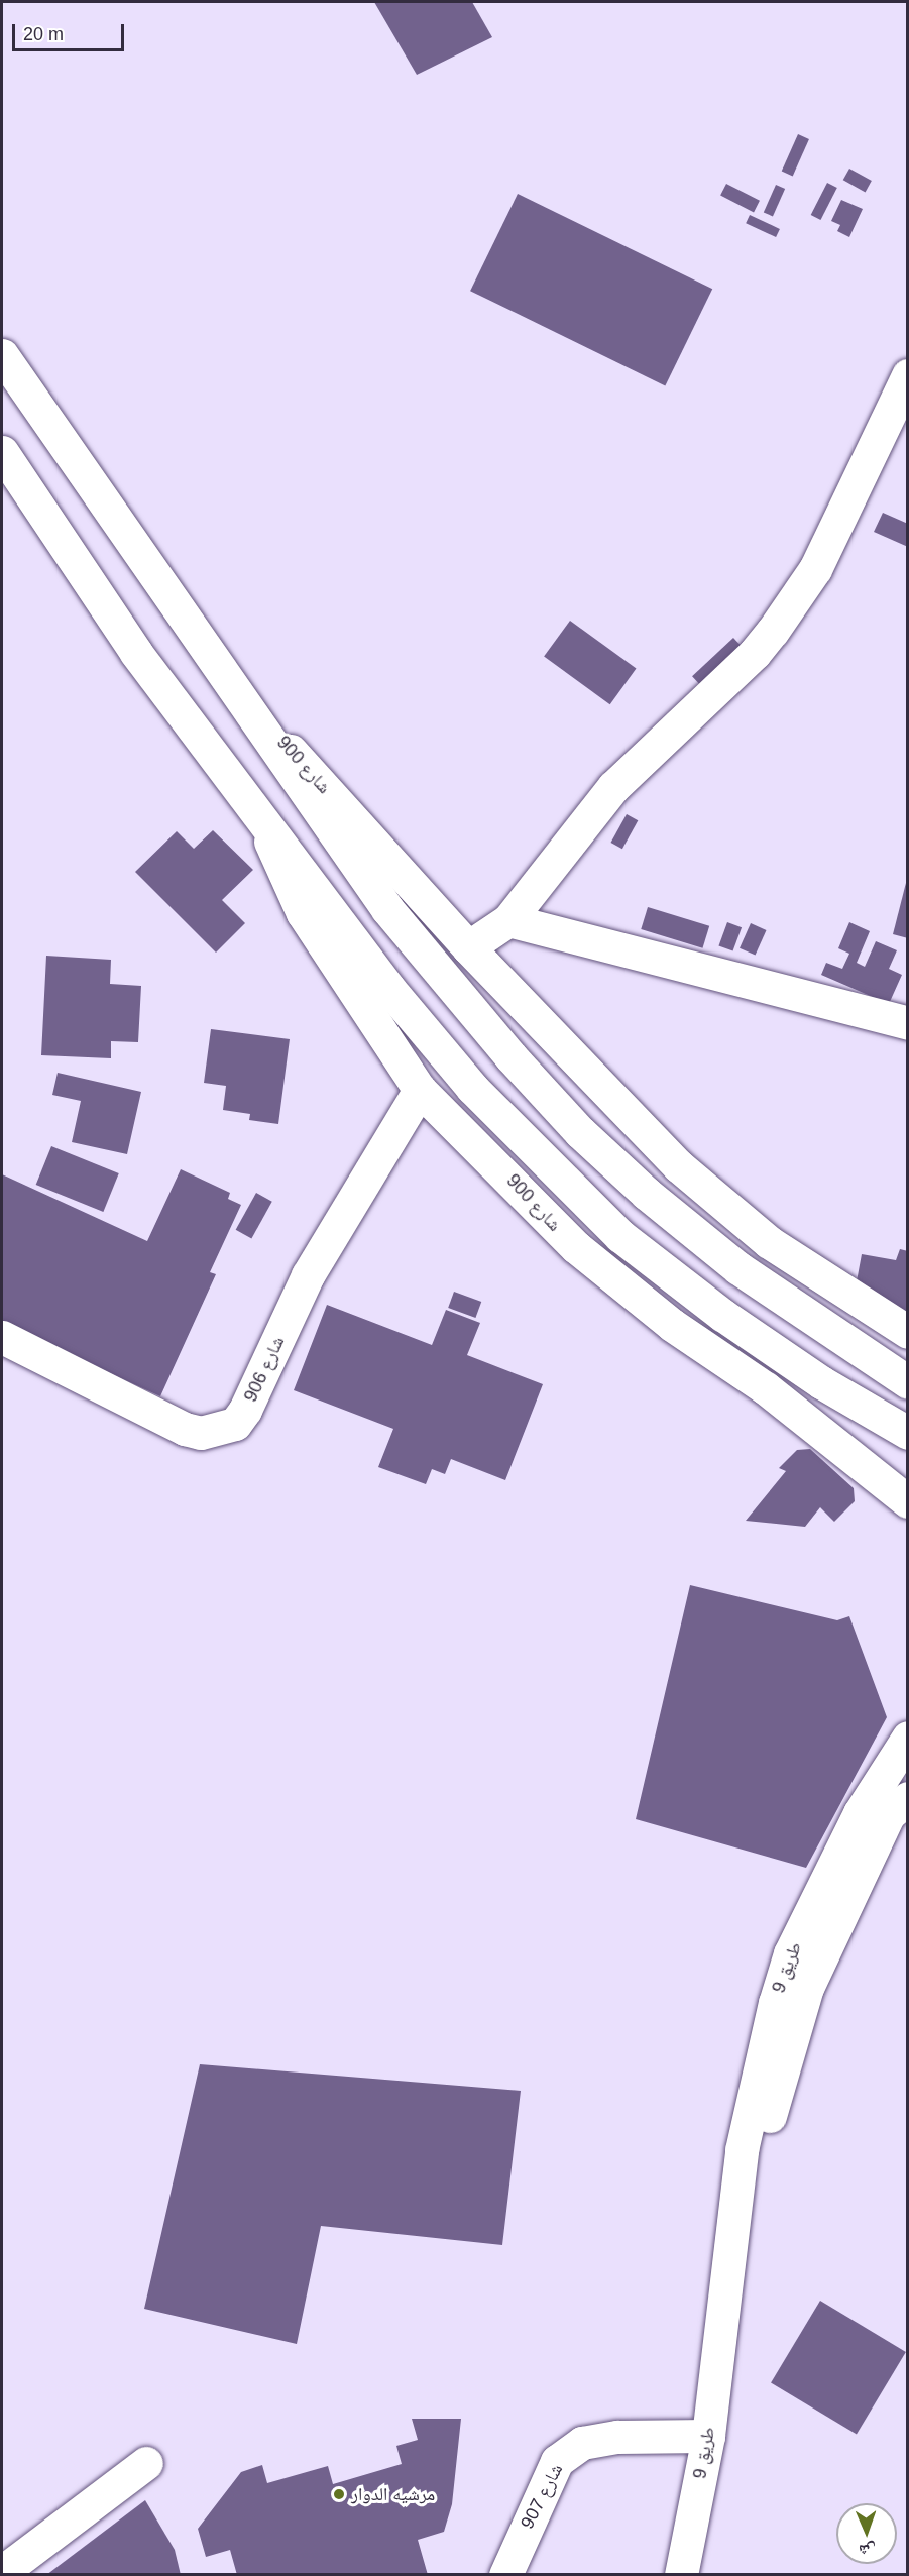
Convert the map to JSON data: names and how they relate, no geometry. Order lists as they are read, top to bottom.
{
  "streets": {
    "street": [
      "شارع 900",
      "شارع 906",
      "طريق 9",
      "شارع 907"
    ]
  },
  "crossings": [
    ["شارع 900", "شارع 906"],
    ["طريق 9", "شارع 907"]
  ],
  "places": ["مرشيه الدوار"],
  "scale_bar": "20 m",
  "north": "bottom"
}
